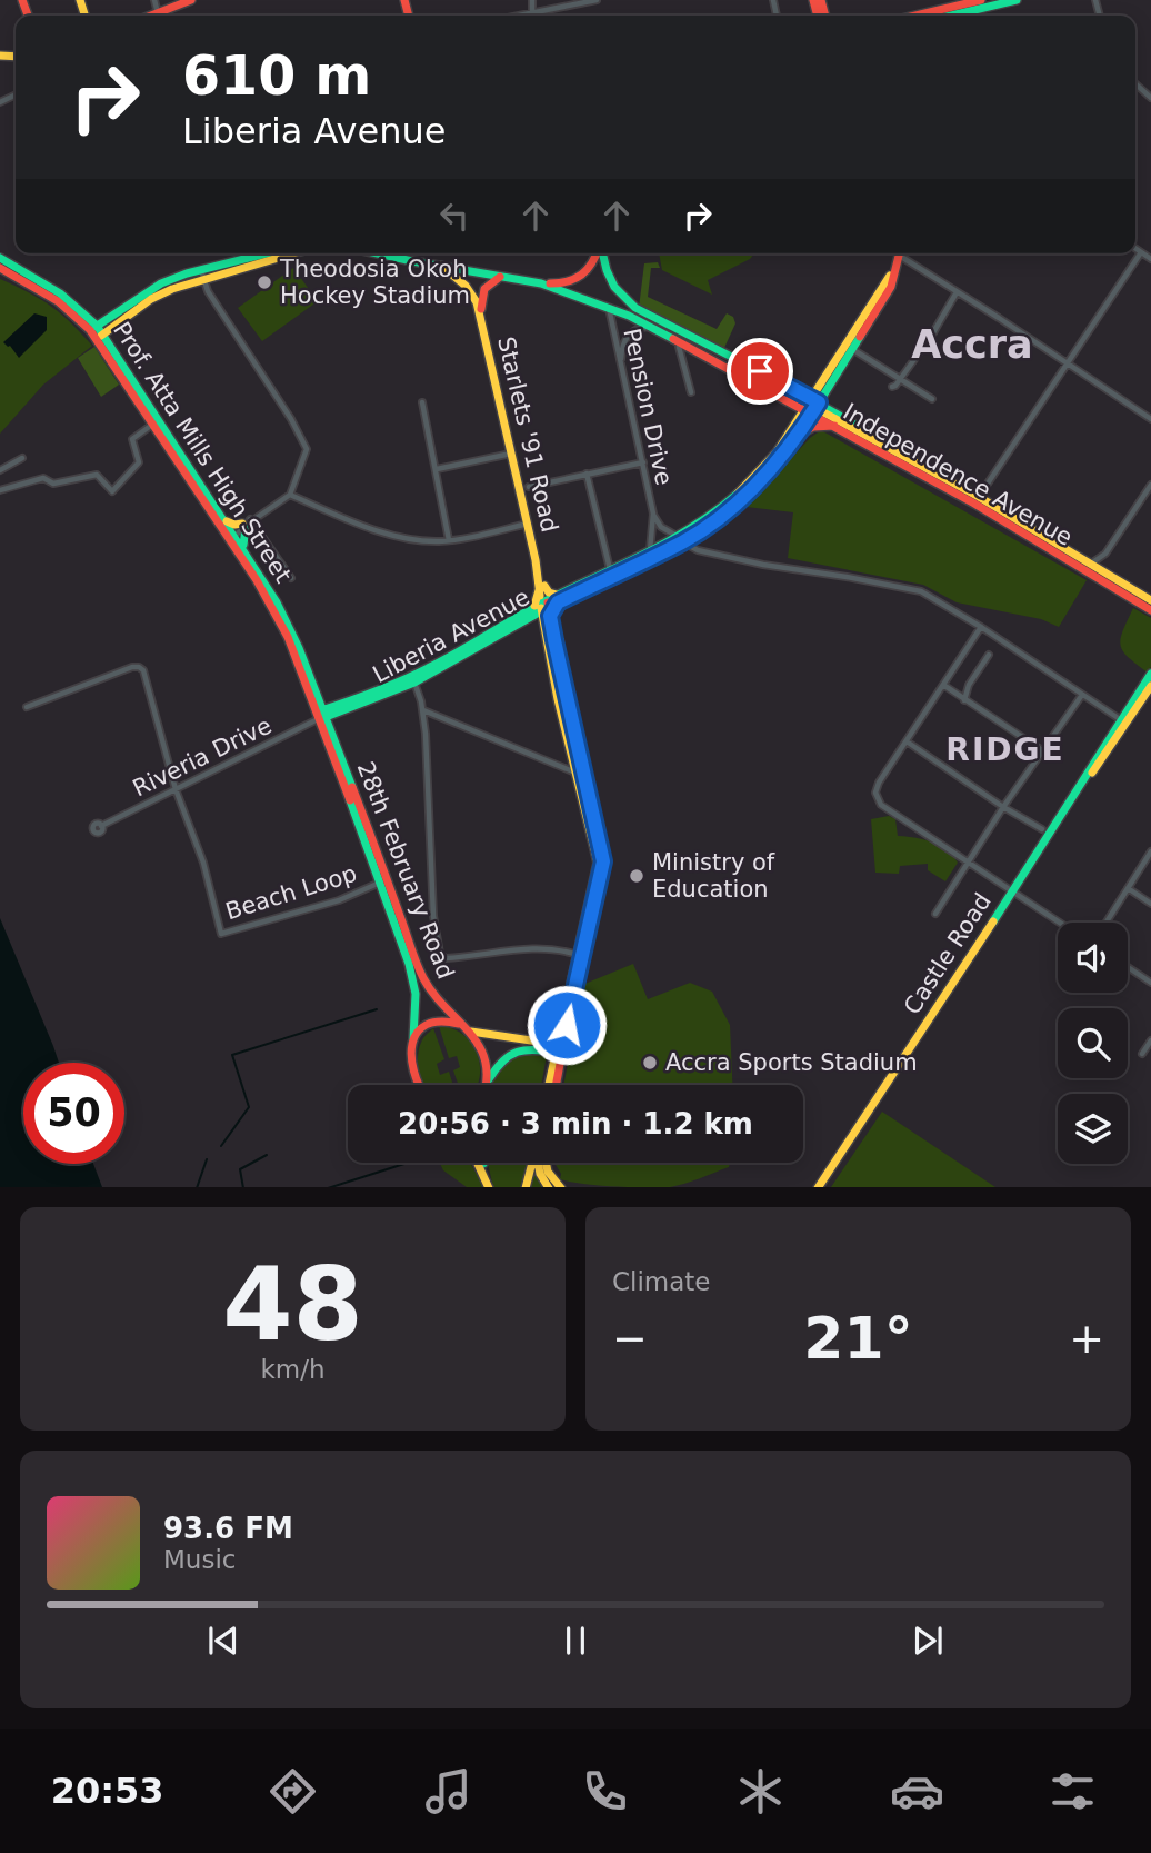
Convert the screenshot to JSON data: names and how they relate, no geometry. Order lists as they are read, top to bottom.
{
  "streets": {
    "main road": [
      "Starlets '91 Road",
      "Prof. Atta Mills High Street",
      "Independence Avenue",
      "Liberia Avenue",
      "28th February Road",
      "Castle Road"
    ],
    "street": ["Pension Drive", "Riveria Drive", "Beach Loop"]
  },
  "crossings": [
    ["Pension Drive", "Independence Avenue"],
    ["Pension Drive", "Liberia Avenue"],
    ["Pension Drive", "Castle Road"],
    ["Starlets '91 Road", "Independence Avenue"],
    ["Starlets '91 Road", "Liberia Avenue"],
    ["Starlets '91 Road", "28th February Road"],
    ["Prof. Atta Mills High Street", "Liberia Avenue"],
    ["Prof. Atta Mills High Street", "Riveria Drive"],
    ["Prof. Atta Mills High Street", "28th February Road"],
    ["Independence Avenue", "Liberia Avenue"],
    ["Liberia Avenue", "Riveria Drive"],
    ["Liberia Avenue", "28th February Road"],
    ["Riveria Drive", "28th February Road"],
    ["Riveria Drive", "Beach Loop"],
    ["28th February Road", "Beach Loop"]
  ],
  "districts": ["Accra", "RIDGE"],
  "places": ["Theodosia Okoh Hockey Stadium", "Ministry of Education", "Accra Sports Stadium"],
  "page": {
    "turn": ["610 m", "Liberia Avenue"],
    "limit": "50",
    "trip": "20:56 · 3 min · 1.2 km",
    "tile": [
      ["48", "km/h"],
      "Climate"
    ],
    "heat": ["−", "21°", "+"],
    "song": ["93.6 FM", "Music"],
    "tabs": "20:53"
  }
}
